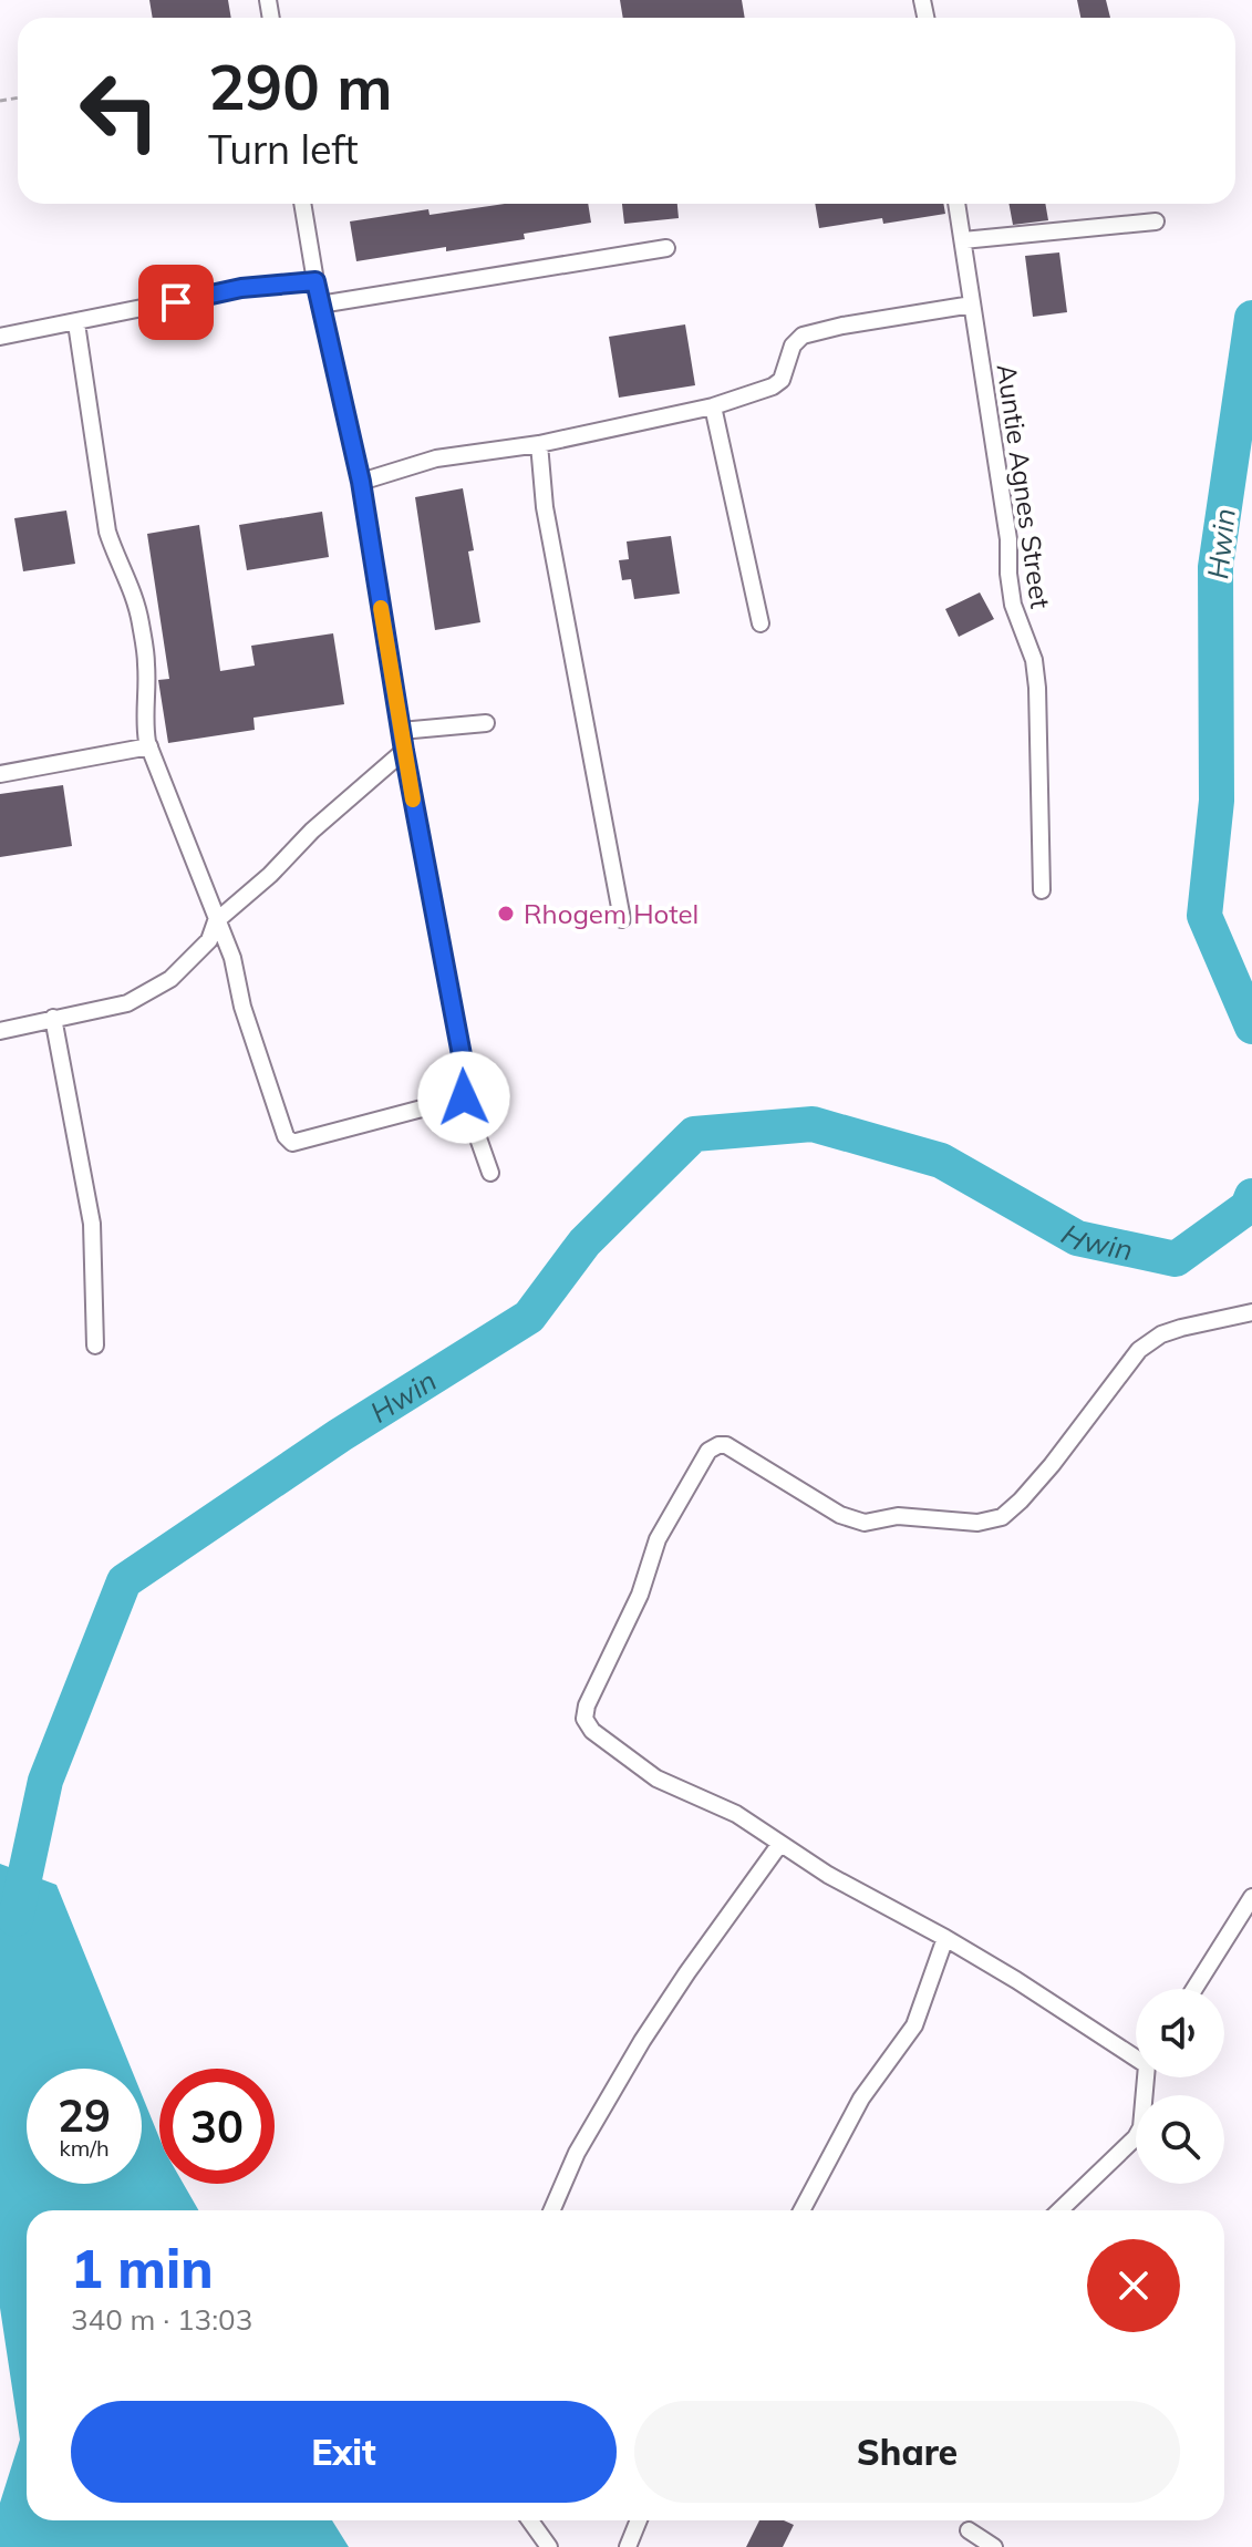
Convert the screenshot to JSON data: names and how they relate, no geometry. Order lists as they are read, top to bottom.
{
  "streets": {
    "street": ["Auntie Agnes Street"]
  },
  "water": ["Hwin"],
  "places": ["Rhogem Hotel"],
  "page": {
    "turn": ["290 m", "Turn left"],
    "speed": "29 km/h",
    "limit": "30",
    "heading": ["1 min", "340 m · 13:03"],
    "buttons": ["Exit", "Share"]
  }
}
